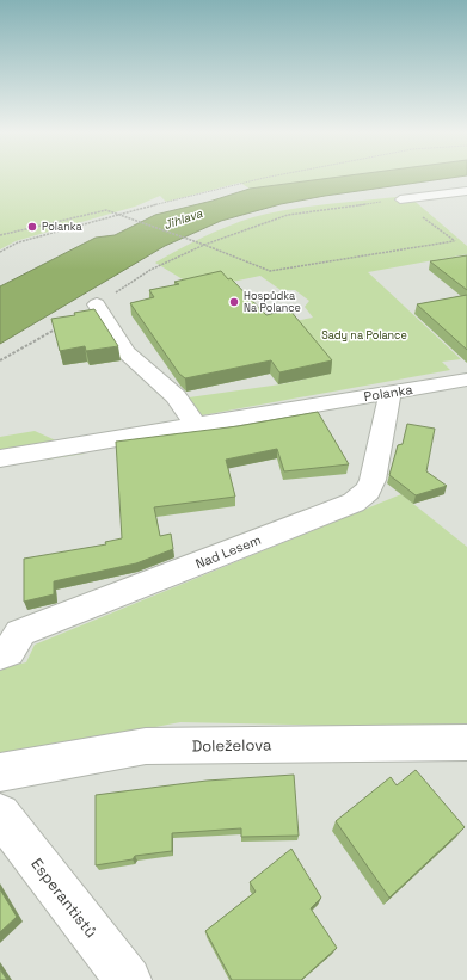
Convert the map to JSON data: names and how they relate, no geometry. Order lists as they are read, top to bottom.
{
  "streets": {
    "street": [
      "Polanka",
      "Nad Lesem",
      "Doleželova",
      "Esperantistů"
    ]
  },
  "crossings": [
    ["Polanka", "Nad Lesem"]
  ],
  "water": ["Jihlava"],
  "parks": ["Sady na Polance"],
  "places": ["Polanka", "Hospůdka Na Polance"]
}
